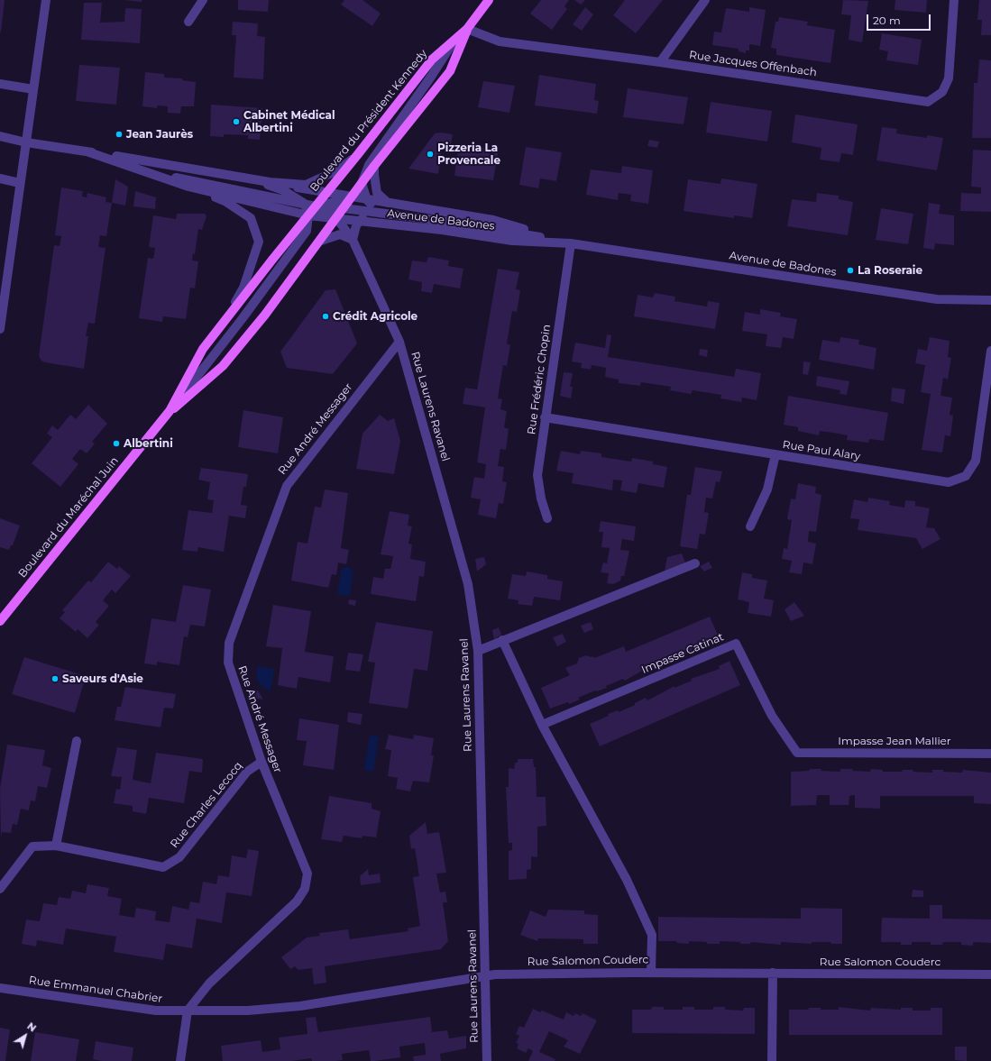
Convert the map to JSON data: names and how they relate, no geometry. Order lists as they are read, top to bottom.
{
  "streets": {
    "main road": ["Boulevard du Président Kennedy", "Boulevard du Maréchal Juin"],
    "street": [
      "Rue Jacques Offenbach",
      "Avenue de Badones",
      "Rue Frédéric Chopin",
      "Rue Laurens Ravanel",
      "Rue André Messager",
      "Rue Paul Alary",
      "Impasse Catinat",
      "Impasse Jean Mallier",
      "Rue Charles Lecocq",
      "Rue Salomon Couderc",
      "Rue Emmanuel Chabrier"
    ]
  },
  "crossings": [
    ["Rue Jacques Offenbach", "Boulevard du Président Kennedy"],
    ["Boulevard du Président Kennedy", "Avenue de Badones"],
    ["Boulevard du Président Kennedy", "Rue Laurens Ravanel"],
    ["Boulevard du Président Kennedy", "Boulevard du Maréchal Juin"],
    ["Avenue de Badones", "Rue Frédéric Chopin"],
    ["Avenue de Badones", "Rue Laurens Ravanel"],
    ["Rue Frédéric Chopin", "Rue Paul Alary"],
    ["Rue Laurens Ravanel", "Rue André Messager"],
    ["Rue Laurens Ravanel", "Rue Salomon Couderc"],
    ["Rue André Messager", "Rue Charles Lecocq"],
    ["Rue André Messager", "Rue Salomon Couderc"],
    ["Rue André Messager", "Rue Emmanuel Chabrier"],
    ["Impasse Catinat", "Impasse Jean Mallier"],
    ["Rue Salomon Couderc", "Rue Emmanuel Chabrier"]
  ],
  "places": [
    "Cabinet Médical Albertini",
    "Jean Jaurès",
    "Pizzeria La Provencale",
    "La Roseraie",
    "Crédit Agricole",
    "Albertini",
    "Saveurs d'Asie"
  ],
  "scale_bar": "20 m",
  "north": "top right"
}
